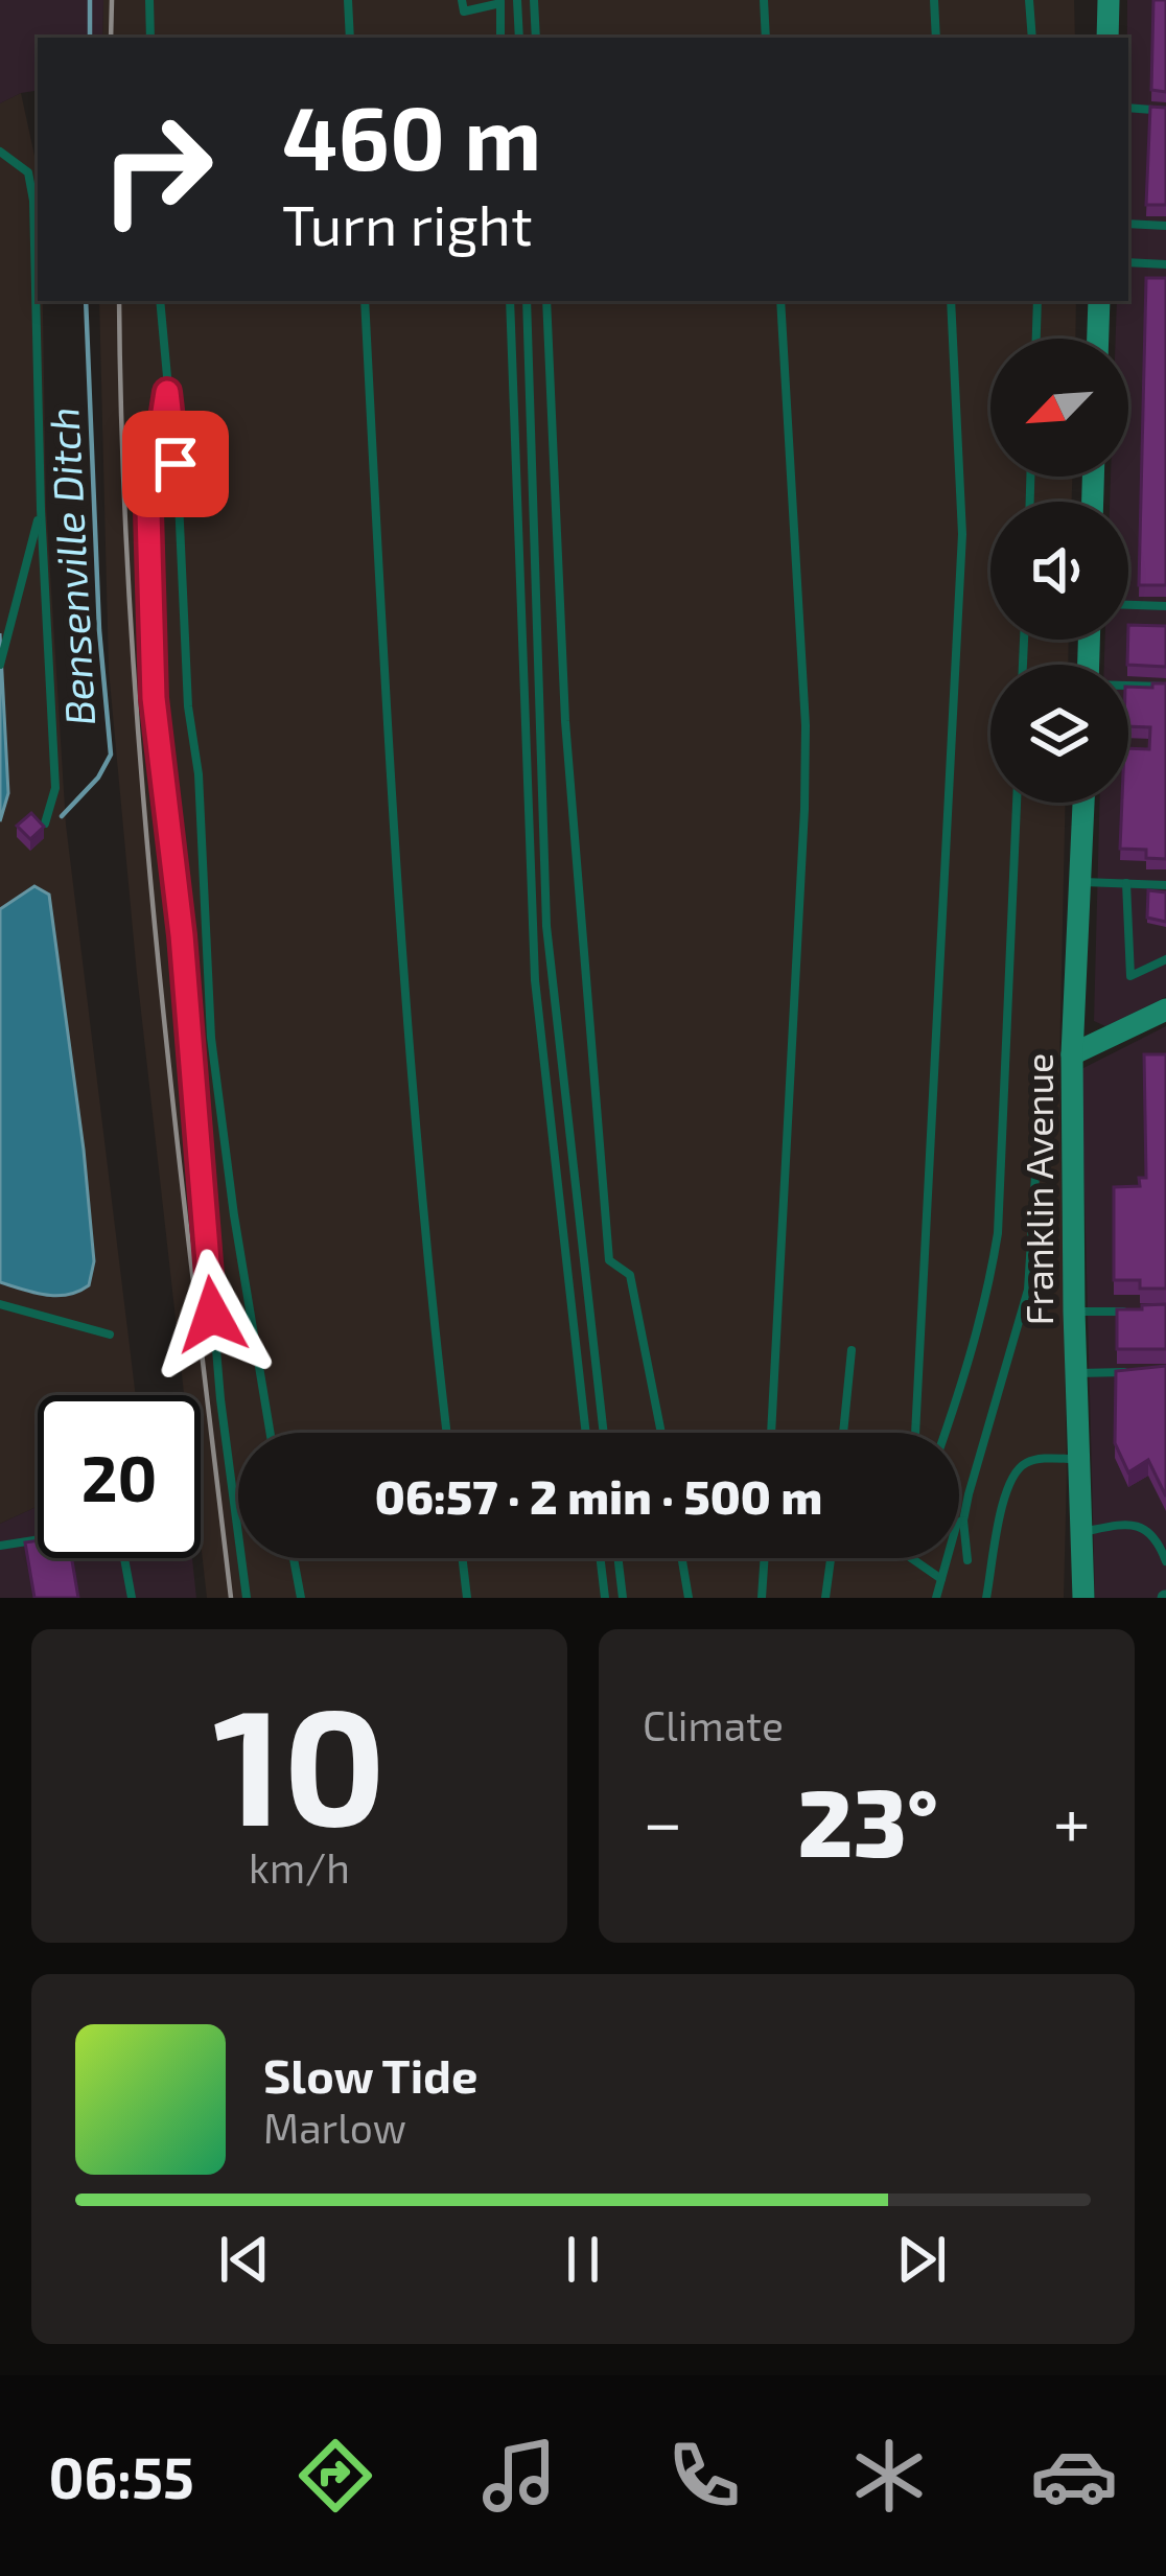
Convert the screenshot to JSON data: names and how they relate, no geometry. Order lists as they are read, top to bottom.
{
  "streets": {
    "main road": ["Franklin Avenue"]
  },
  "water": ["Bensenville Ditch"],
  "north": "bottom left",
  "page": {
    "turn": ["460 m", "Turn right"],
    "limit": "20",
    "trip": "06:57 · 2 min · 500 m",
    "tile": [
      ["10", "km/h"],
      "Climate"
    ],
    "heat": ["−", "23°", "+"],
    "song": ["Slow Tide", "Marlow"],
    "tabs": "06:55"
  }
}
